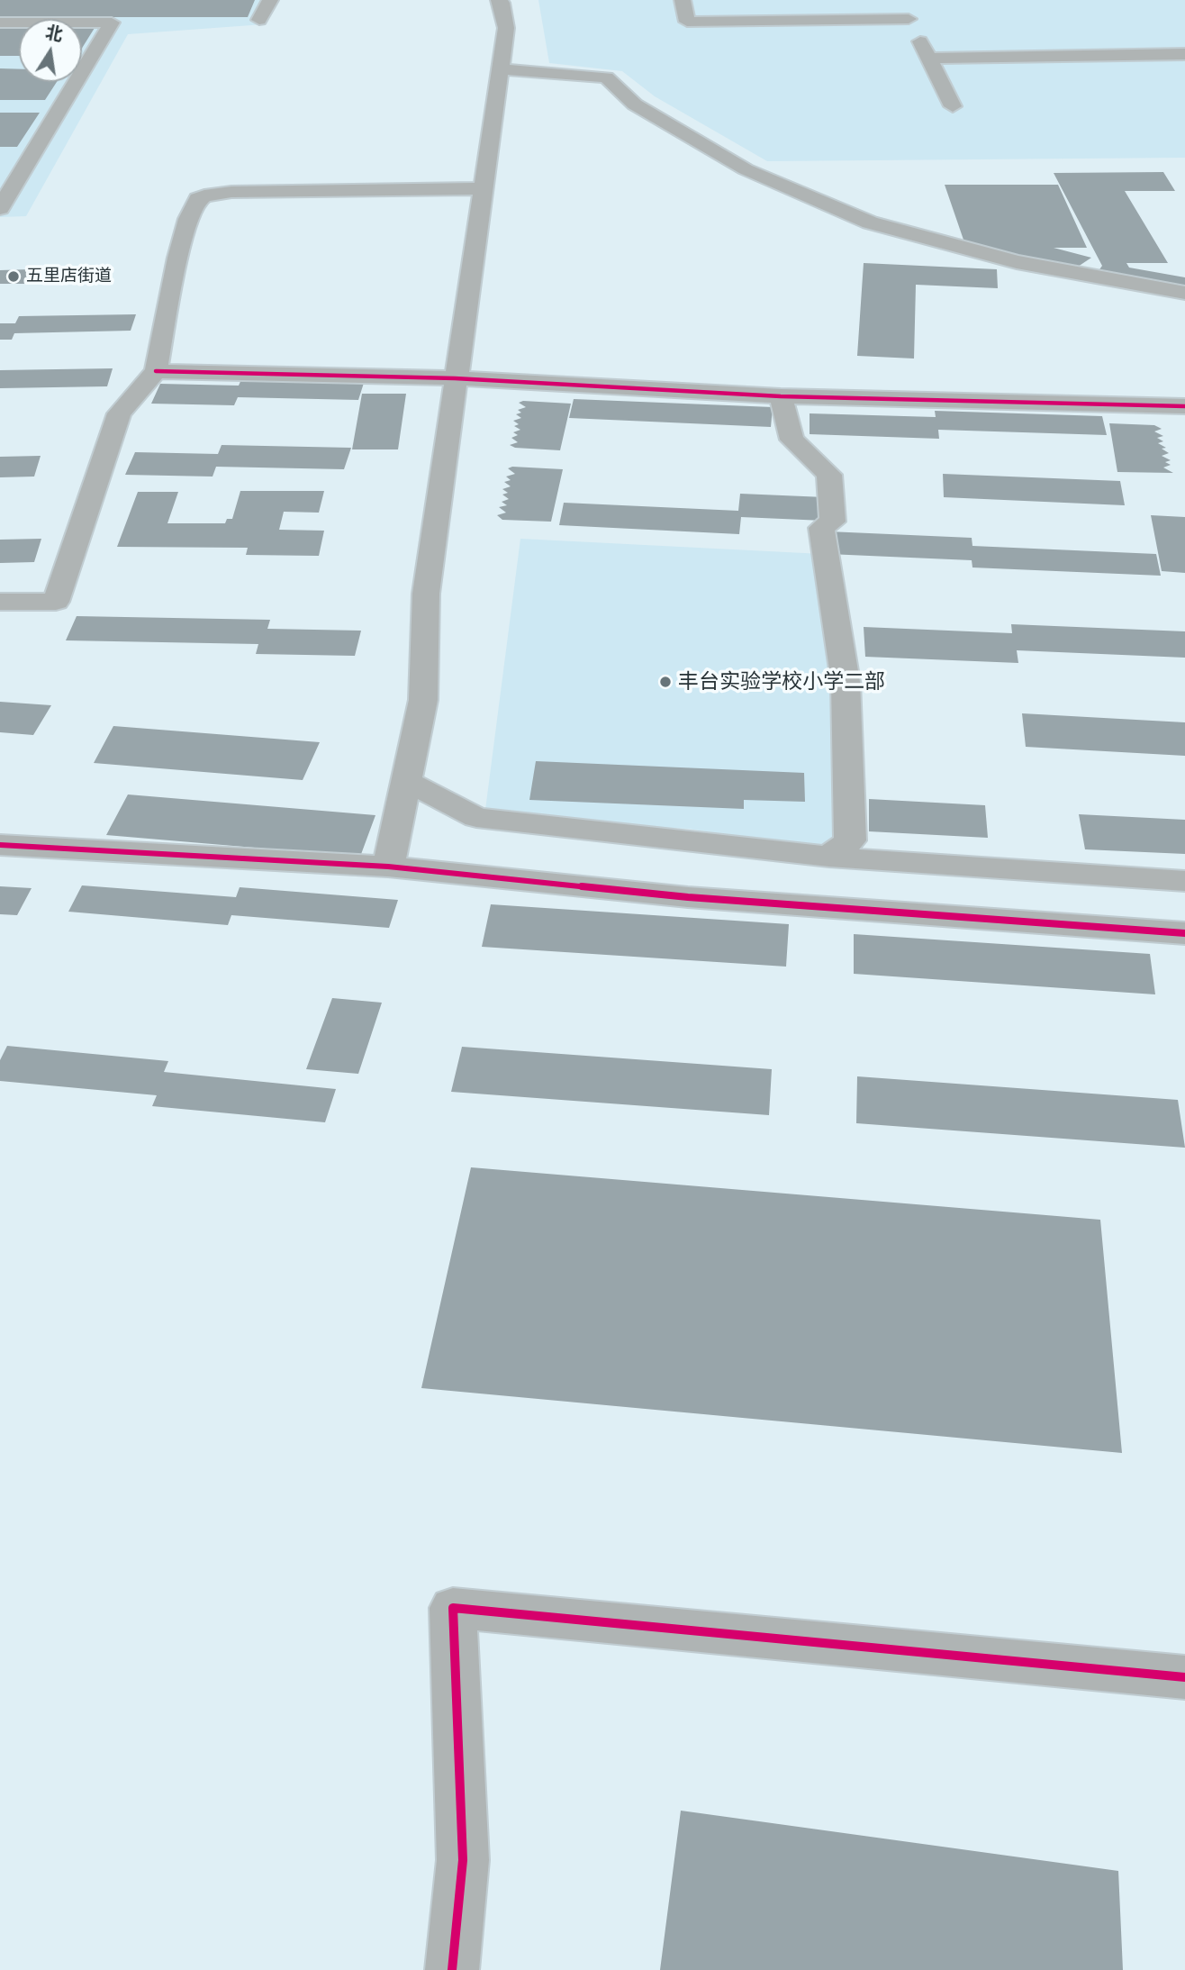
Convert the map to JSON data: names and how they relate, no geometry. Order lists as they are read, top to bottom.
{
  "places": ["五里店街道", "丰台实验学校小学二部"],
  "north": "top"
}
